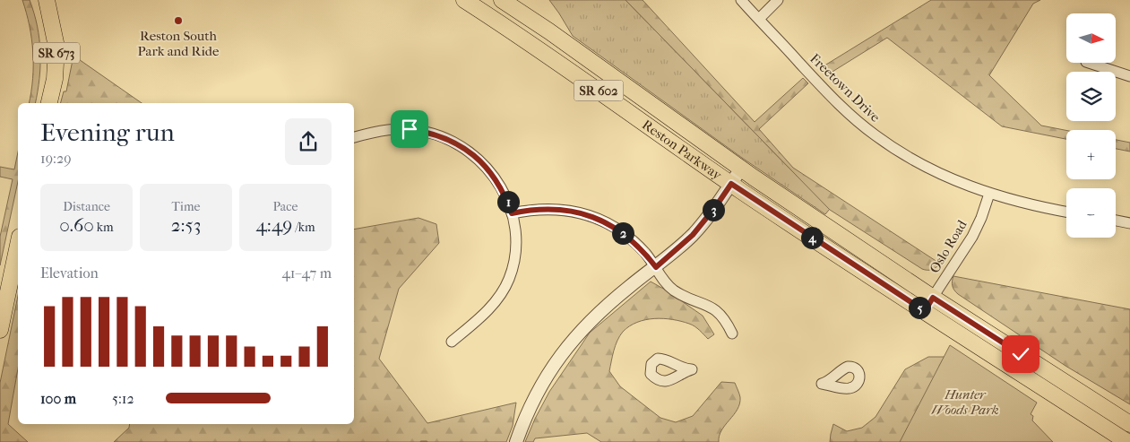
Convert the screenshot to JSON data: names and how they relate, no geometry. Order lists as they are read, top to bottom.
{
  "streets": {
    "main road": ["SR 673", "SR 602", "Reston Parkway"],
    "street": ["Freetown Drive", "Oslo Road"]
  },
  "crossings": [
    ["Freetown Drive", "Oslo Road"],
    ["Reston Parkway", "Oslo Road"]
  ],
  "parks": ["Hunter Woods Park"],
  "places": ["Reston South Park and Ride"],
  "north": "right",
  "page": {
    "map_buttons": ["+", "−"],
    "heading": ["Evening run", "19:29"],
    "stats": [
      ["Distance", "0.60 km"],
      ["Time", "2:53"],
      ["Pace", "4:49 /km"]
    ],
    "pins": [
      "1",
      "3",
      "2",
      "4",
      "5"
    ],
    "chart": ["Elevation", "41–47 m"],
    "list": [
      {
        "name": "100 m",
        "note": "5:12"
      }
    ]
  }
}
